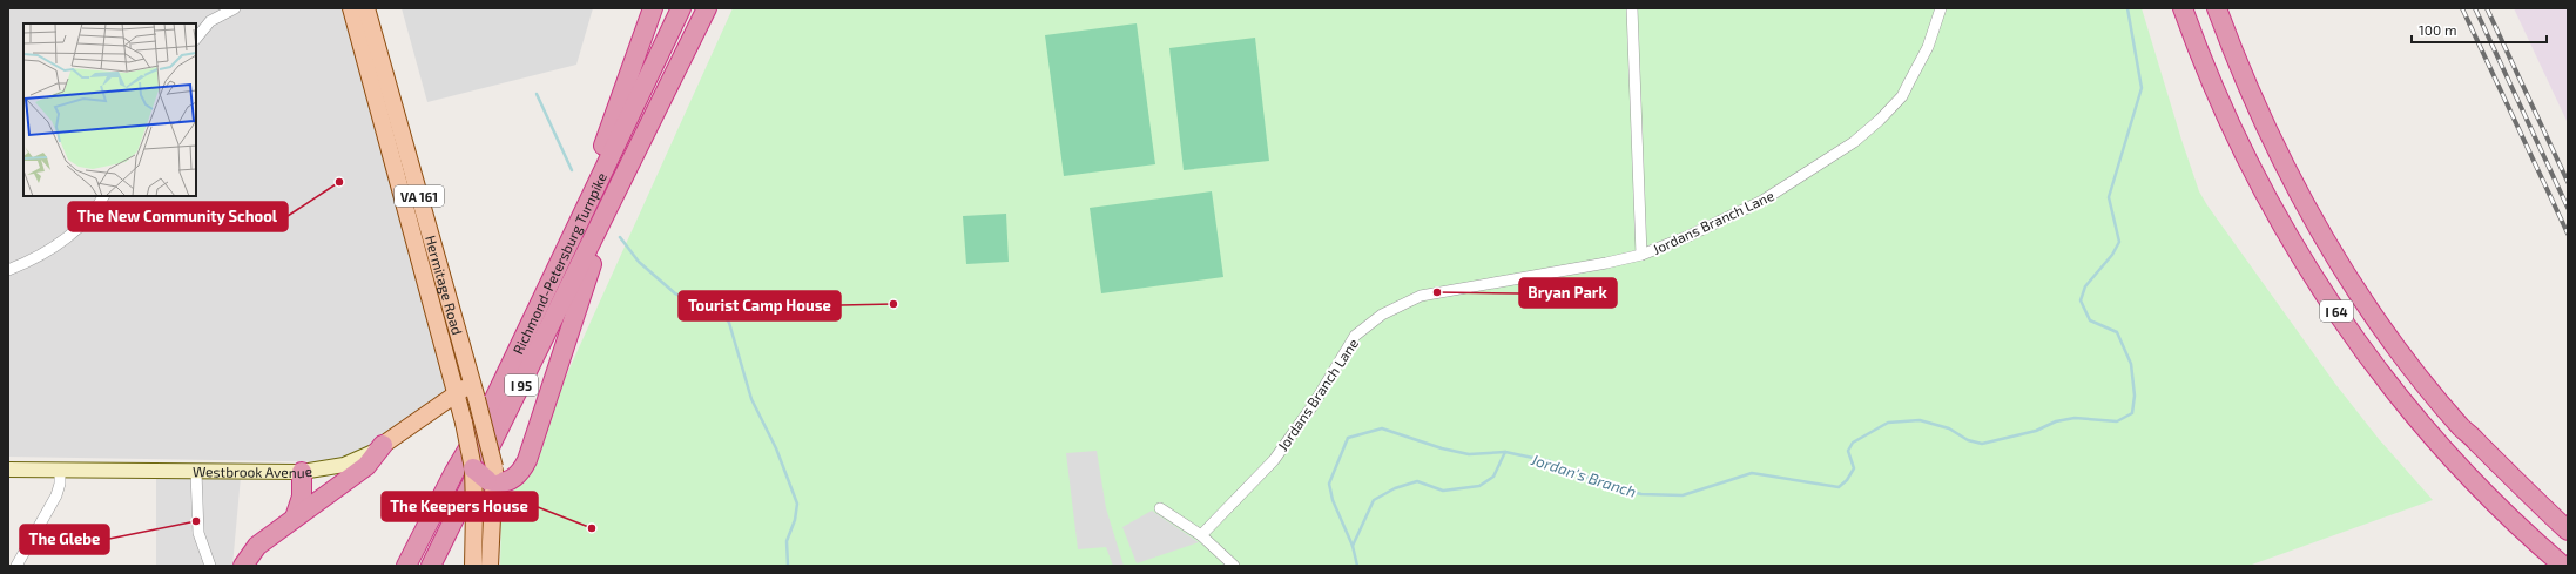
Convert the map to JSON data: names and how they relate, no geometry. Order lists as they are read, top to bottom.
{
  "streets": {
    "highway": ["Richmond-Petersburg Turnpike", "I 64", "I 95"],
    "main road": ["VA 161", "Hermitage Road", "Westbrook Avenue"],
    "street": ["Jordans Branch Lane"]
  },
  "crossings": [
    ["Hermitage Road", "Westbrook Avenue"]
  ],
  "water": ["Jordan's Branch"],
  "places": [
    "The New Community School",
    "Bryan Park",
    "Tourist Camp House",
    "The Glebe",
    "The Keepers House"
  ],
  "scale_bar": "100 m"
}
